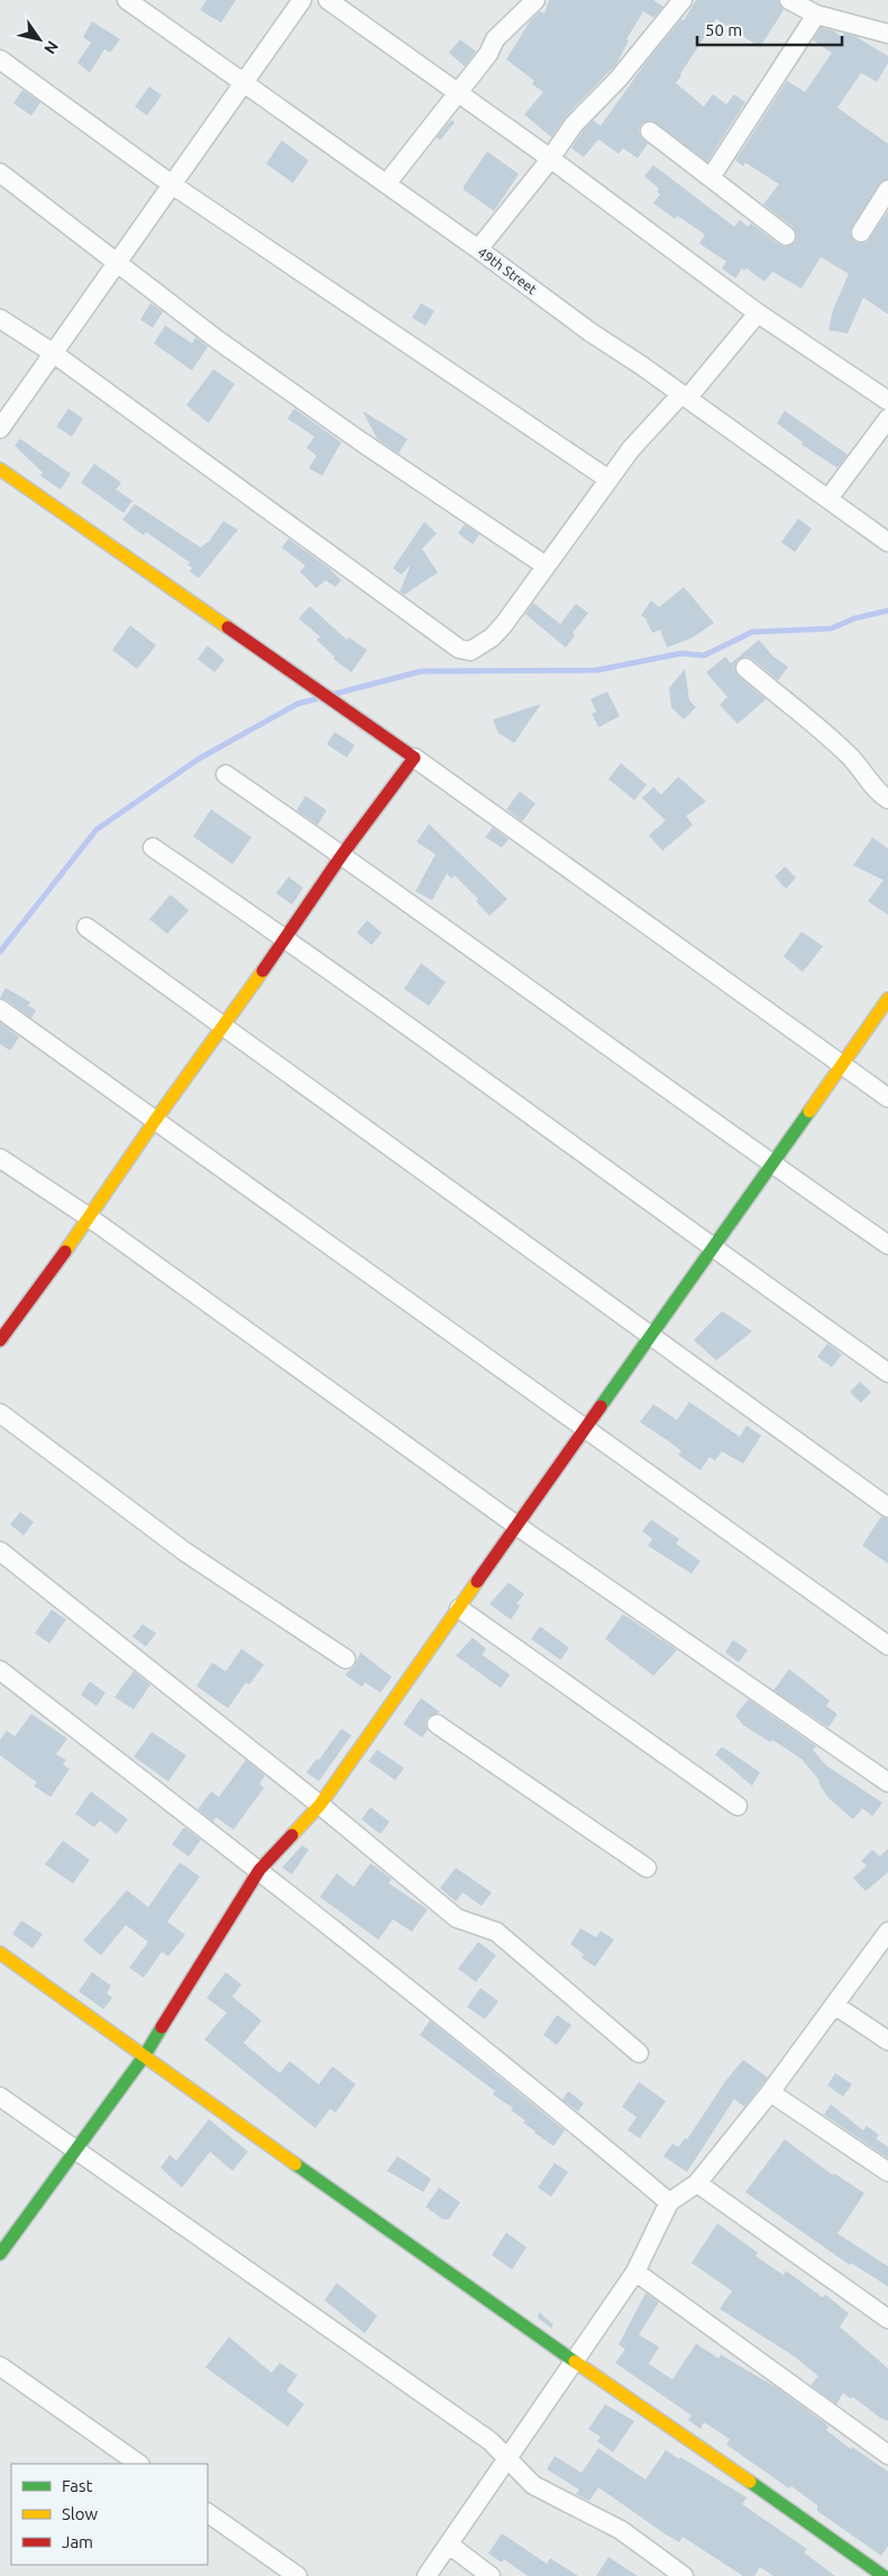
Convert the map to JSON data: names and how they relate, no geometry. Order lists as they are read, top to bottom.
{
  "streets": {
    "street": ["49th Street"]
  },
  "legend": ["Fast", "Slow", "Jam"],
  "scale_bar": "50 m",
  "north": "bottom right"
}
